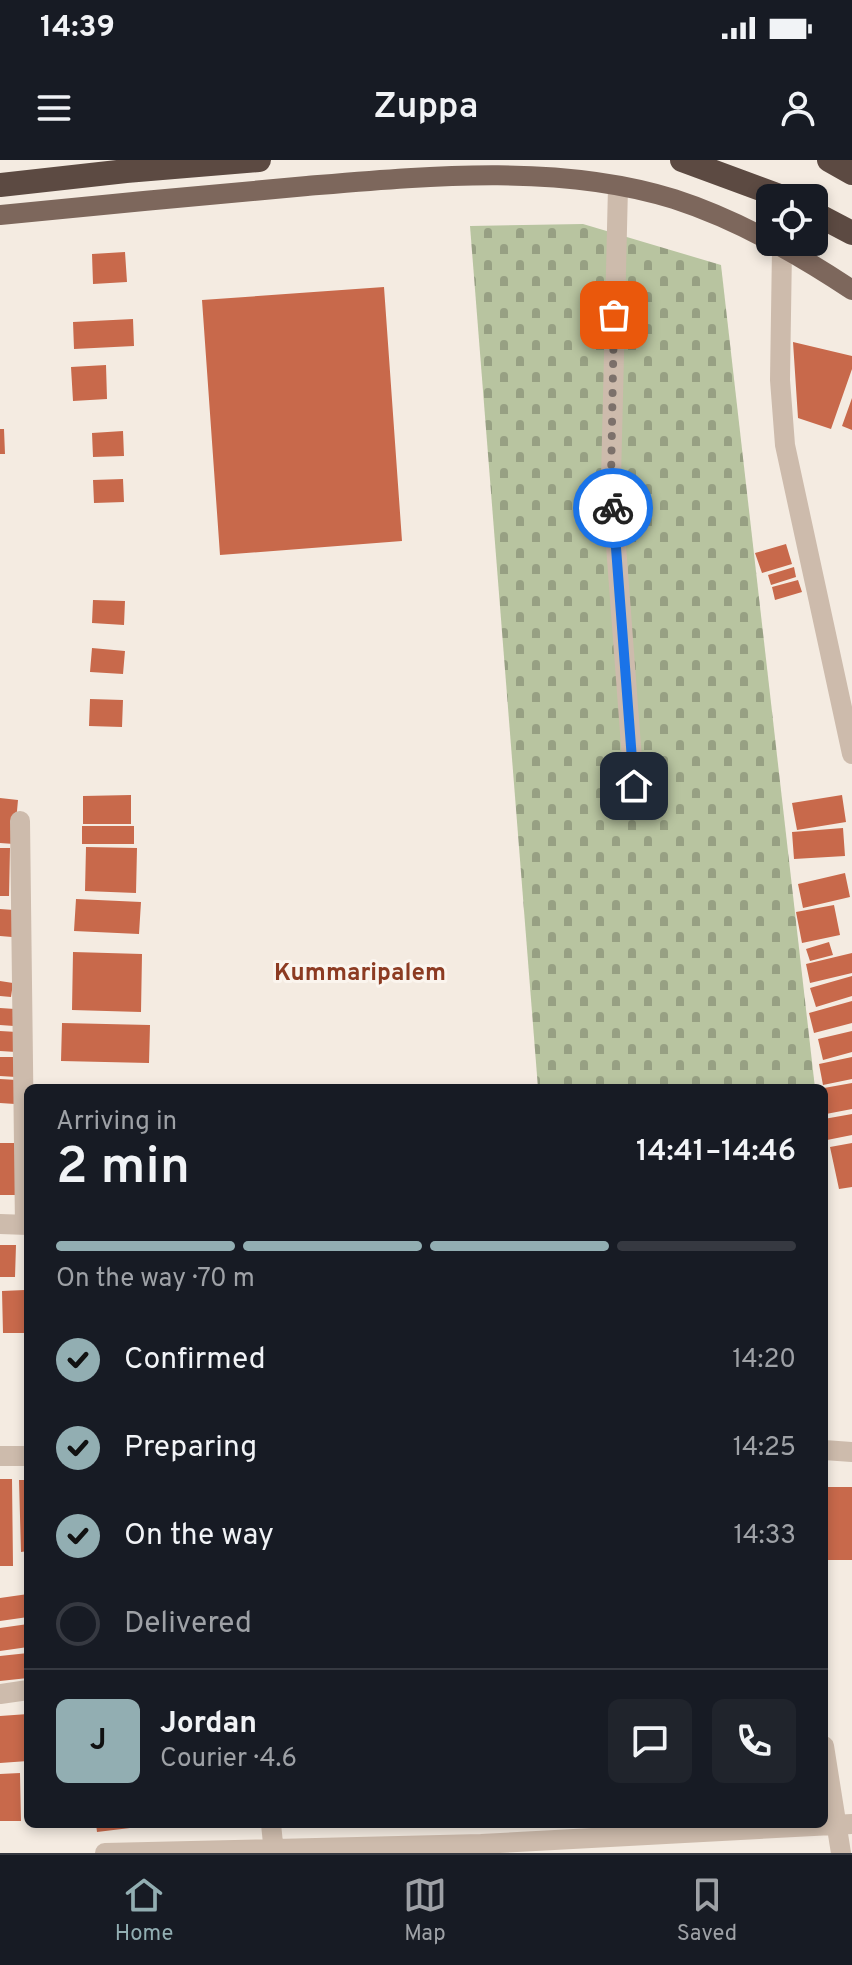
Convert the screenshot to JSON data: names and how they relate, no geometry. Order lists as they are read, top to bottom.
{
  "districts": ["Kummaripalem"],
  "page": {
    "status": "14:39",
    "header": "Zuppa",
    "heading": ["2 min", "Arriving in", "14:41–14:46"],
    "panel": ["Jordan", "Courier · 4.6"],
    "bar": "On the way · 70 m",
    "list": [
      ["Confirmed", "14:20"],
      ["Preparing", "14:25"],
      ["On the way", "14:33"],
      "Delivered"
    ],
    "round": "J",
    "tabs": ["Home", "Map", "Saved"]
  }
}
